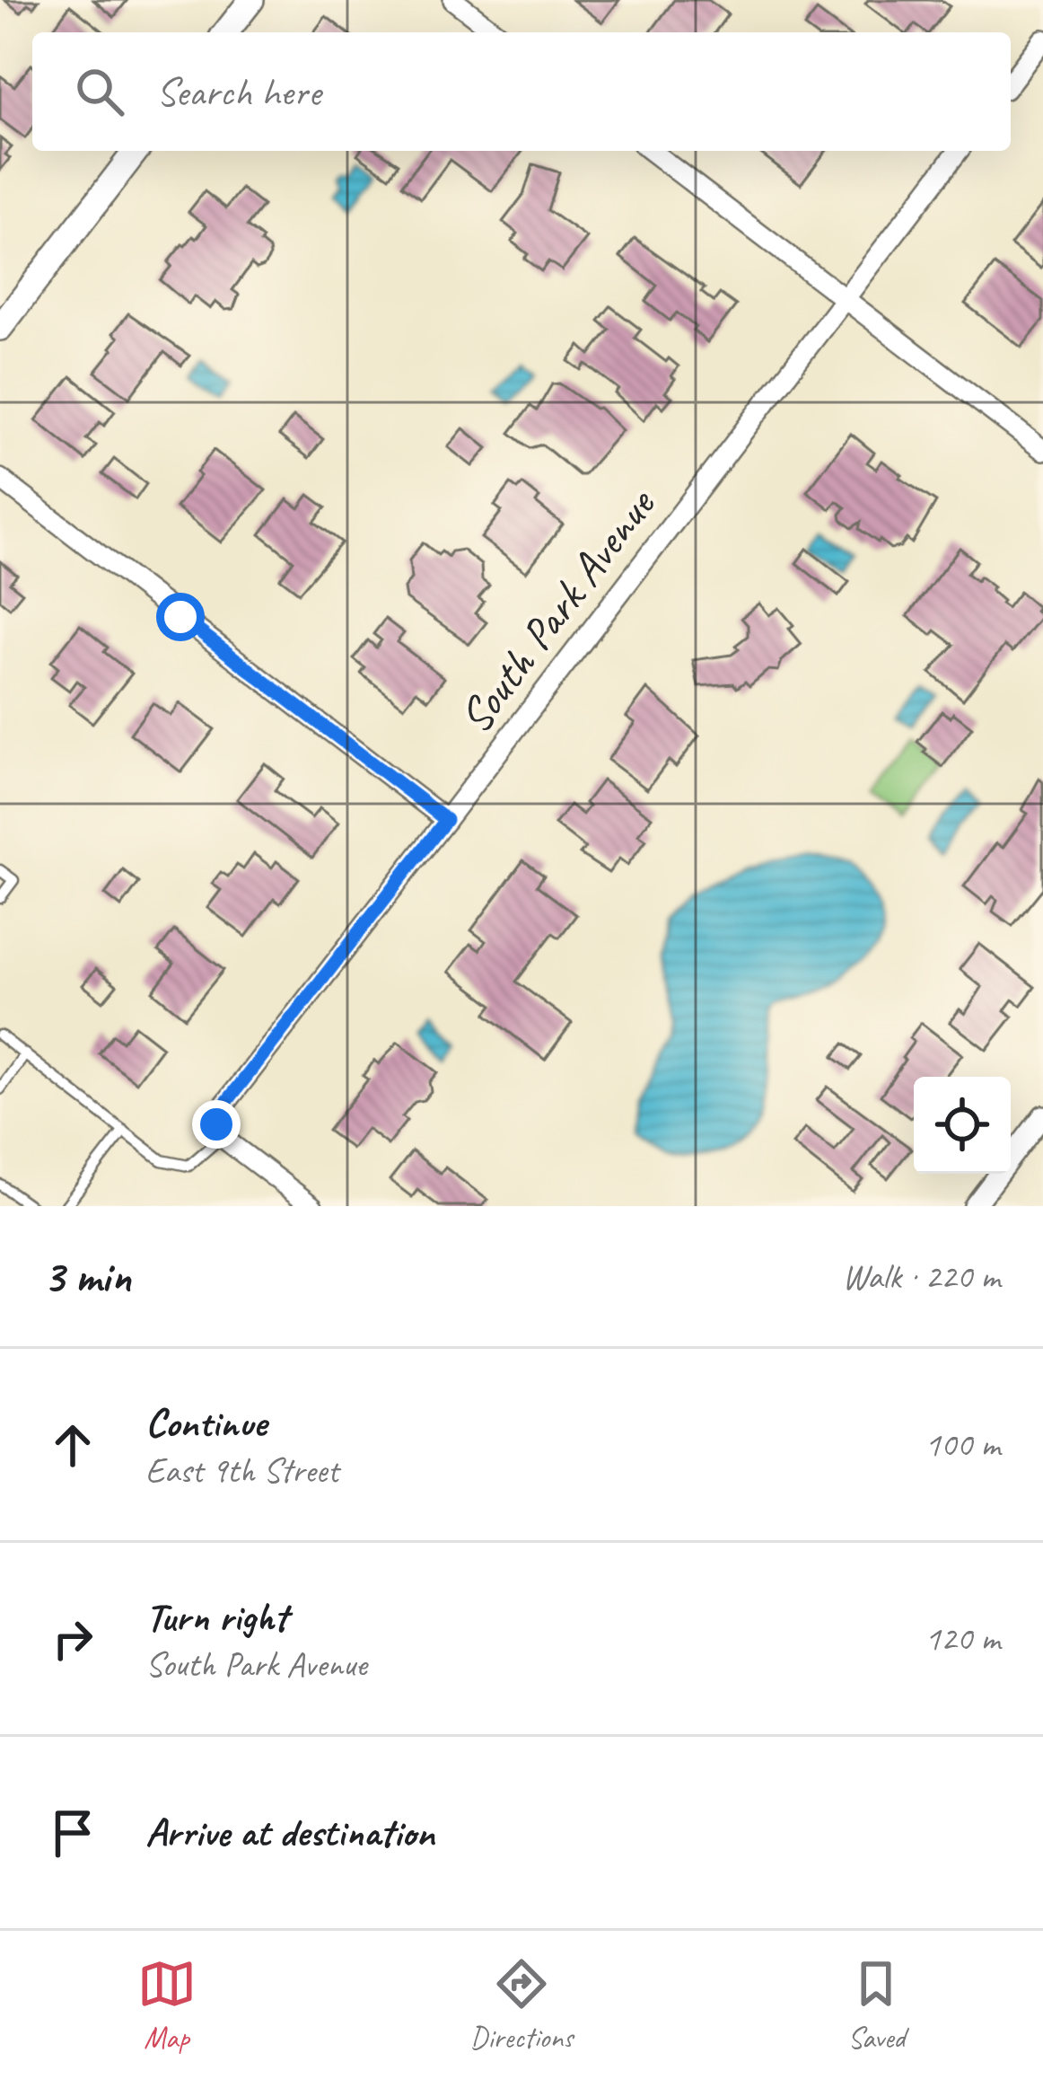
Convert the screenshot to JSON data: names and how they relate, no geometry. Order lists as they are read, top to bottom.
{
  "streets": {
    "street": ["South Park Avenue"]
  },
  "page": {
    "search": "Search here",
    "heading": ["3 min", "Walk · 220 m"],
    "list": [
      ["Continue", "East 9th Street", "100 m"],
      ["Turn right", "South Park Avenue", "120 m"],
      "Arrive at destination"
    ],
    "nav": ["Map", "Directions", "Saved"]
  }
}
